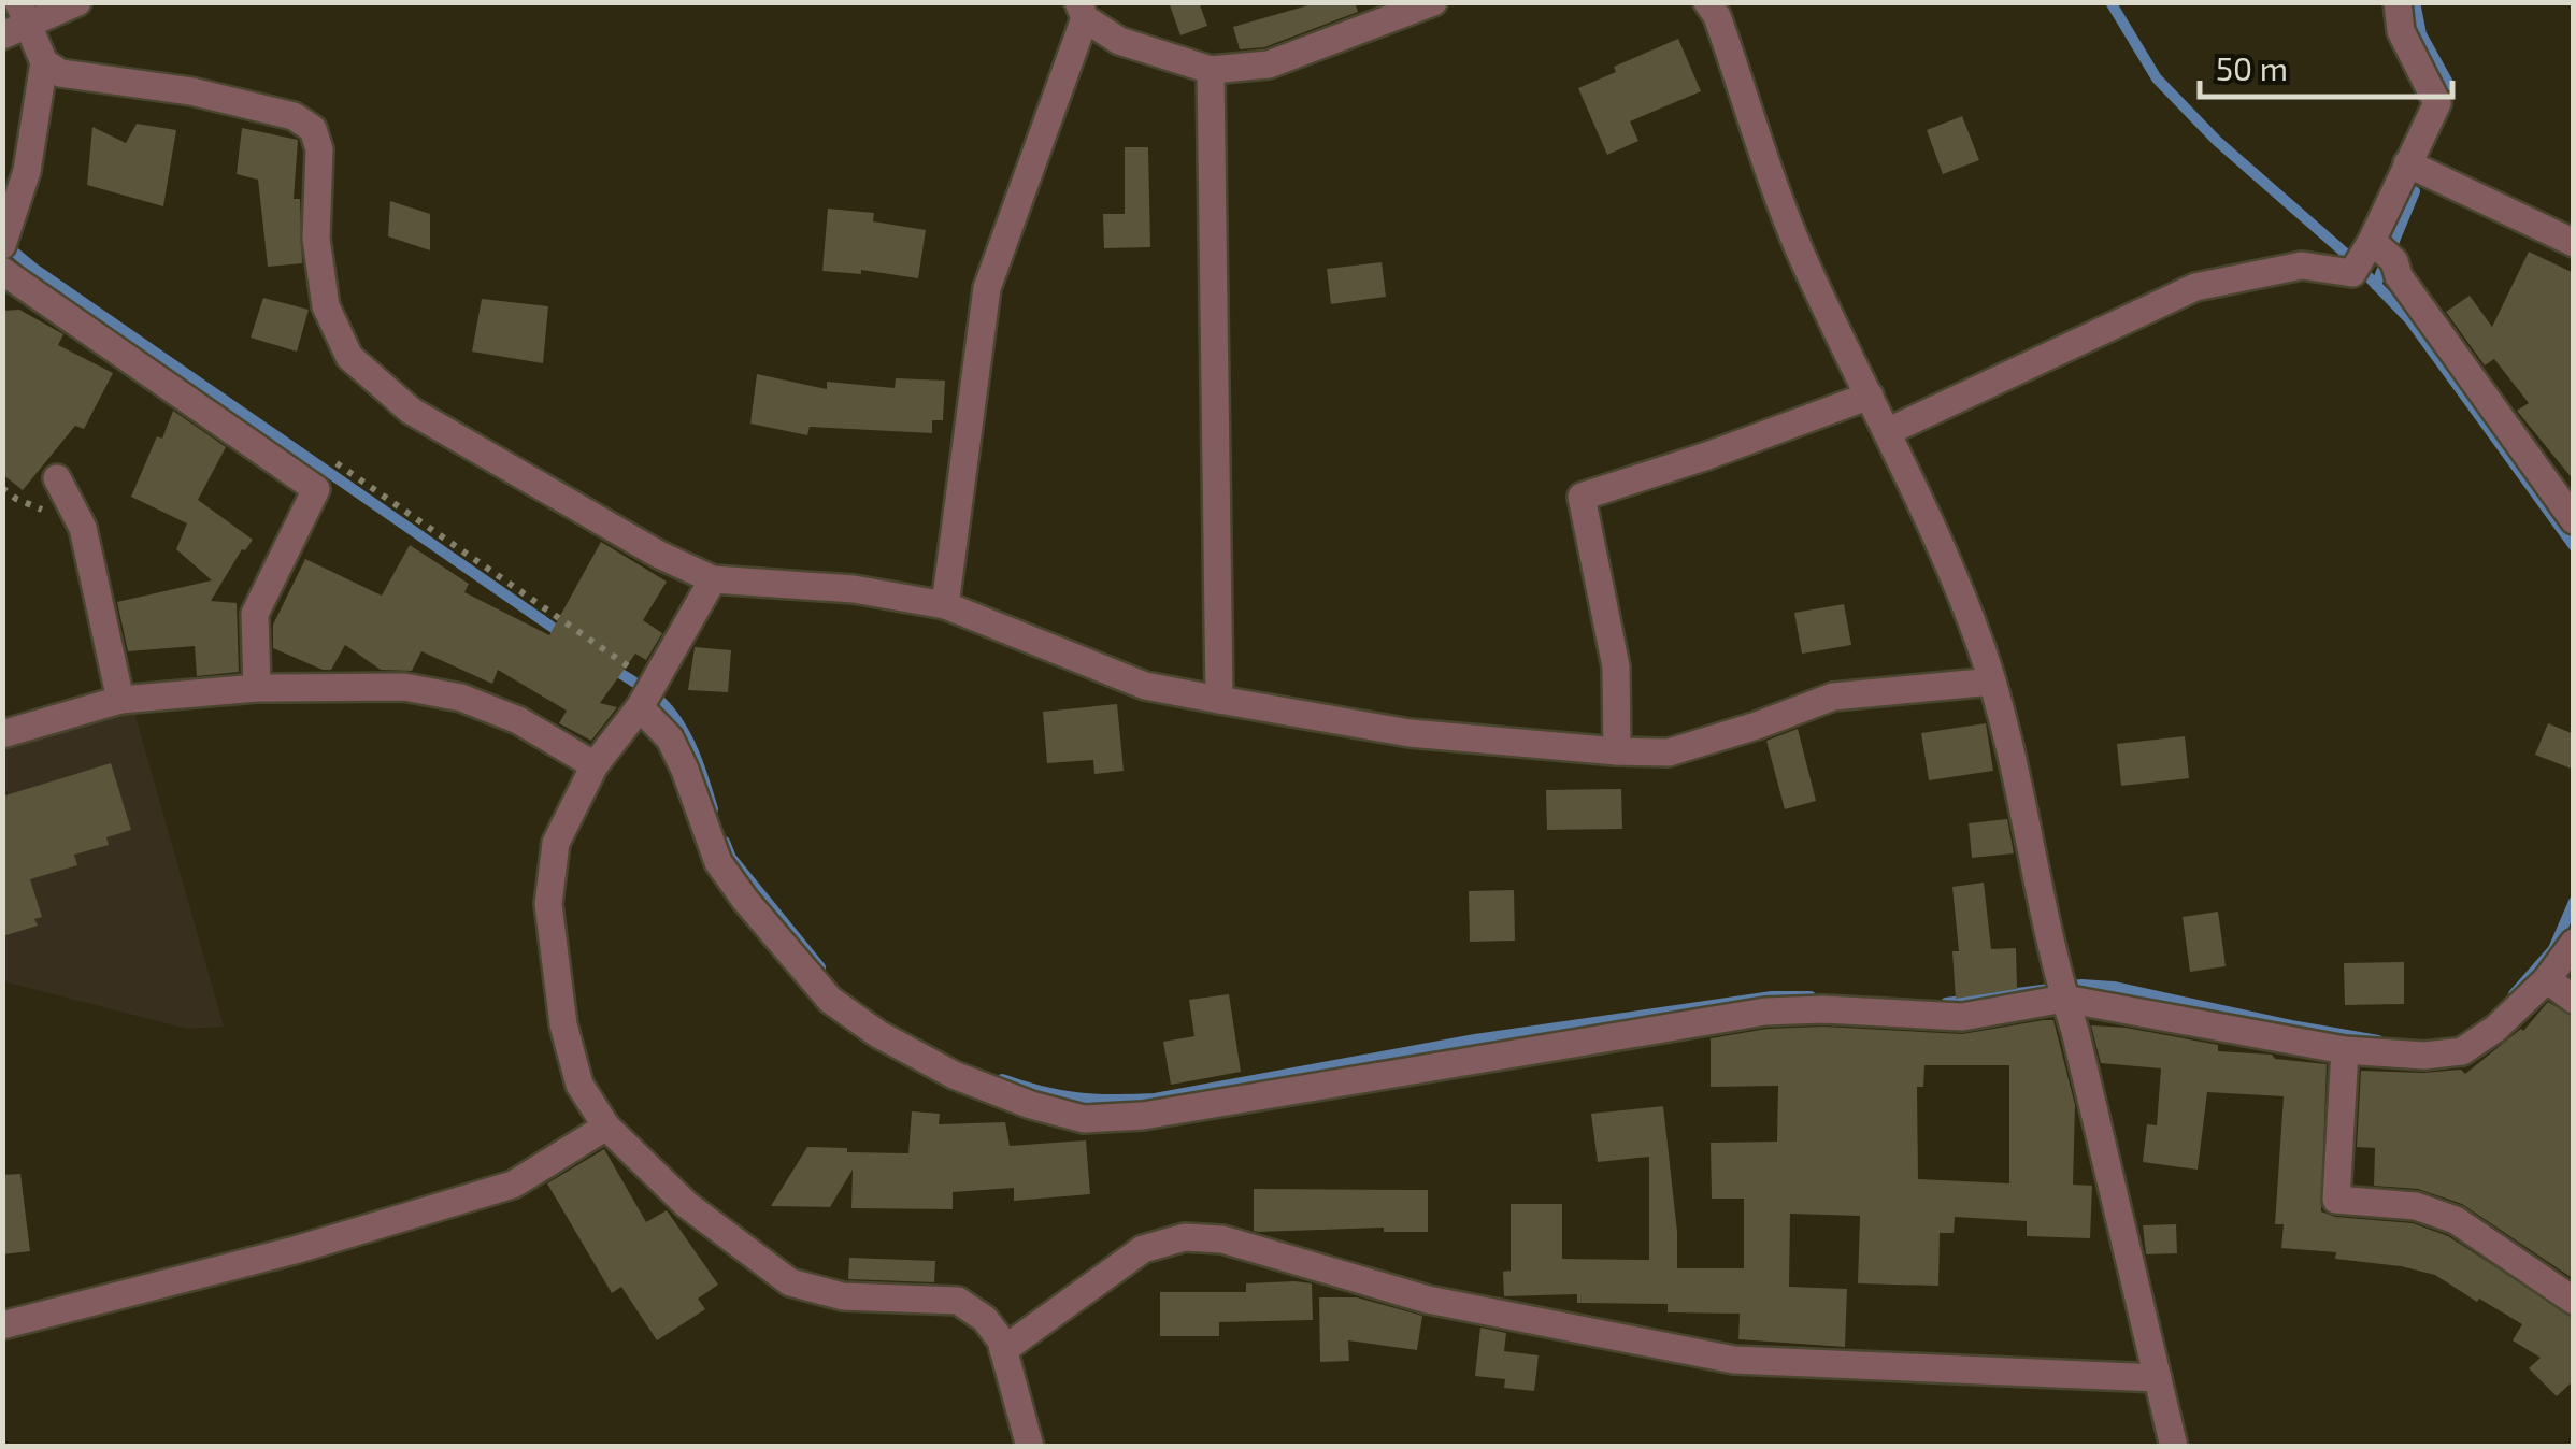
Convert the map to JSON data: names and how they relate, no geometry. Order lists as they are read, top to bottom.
{
  "scale_bar": "50 m"
}
